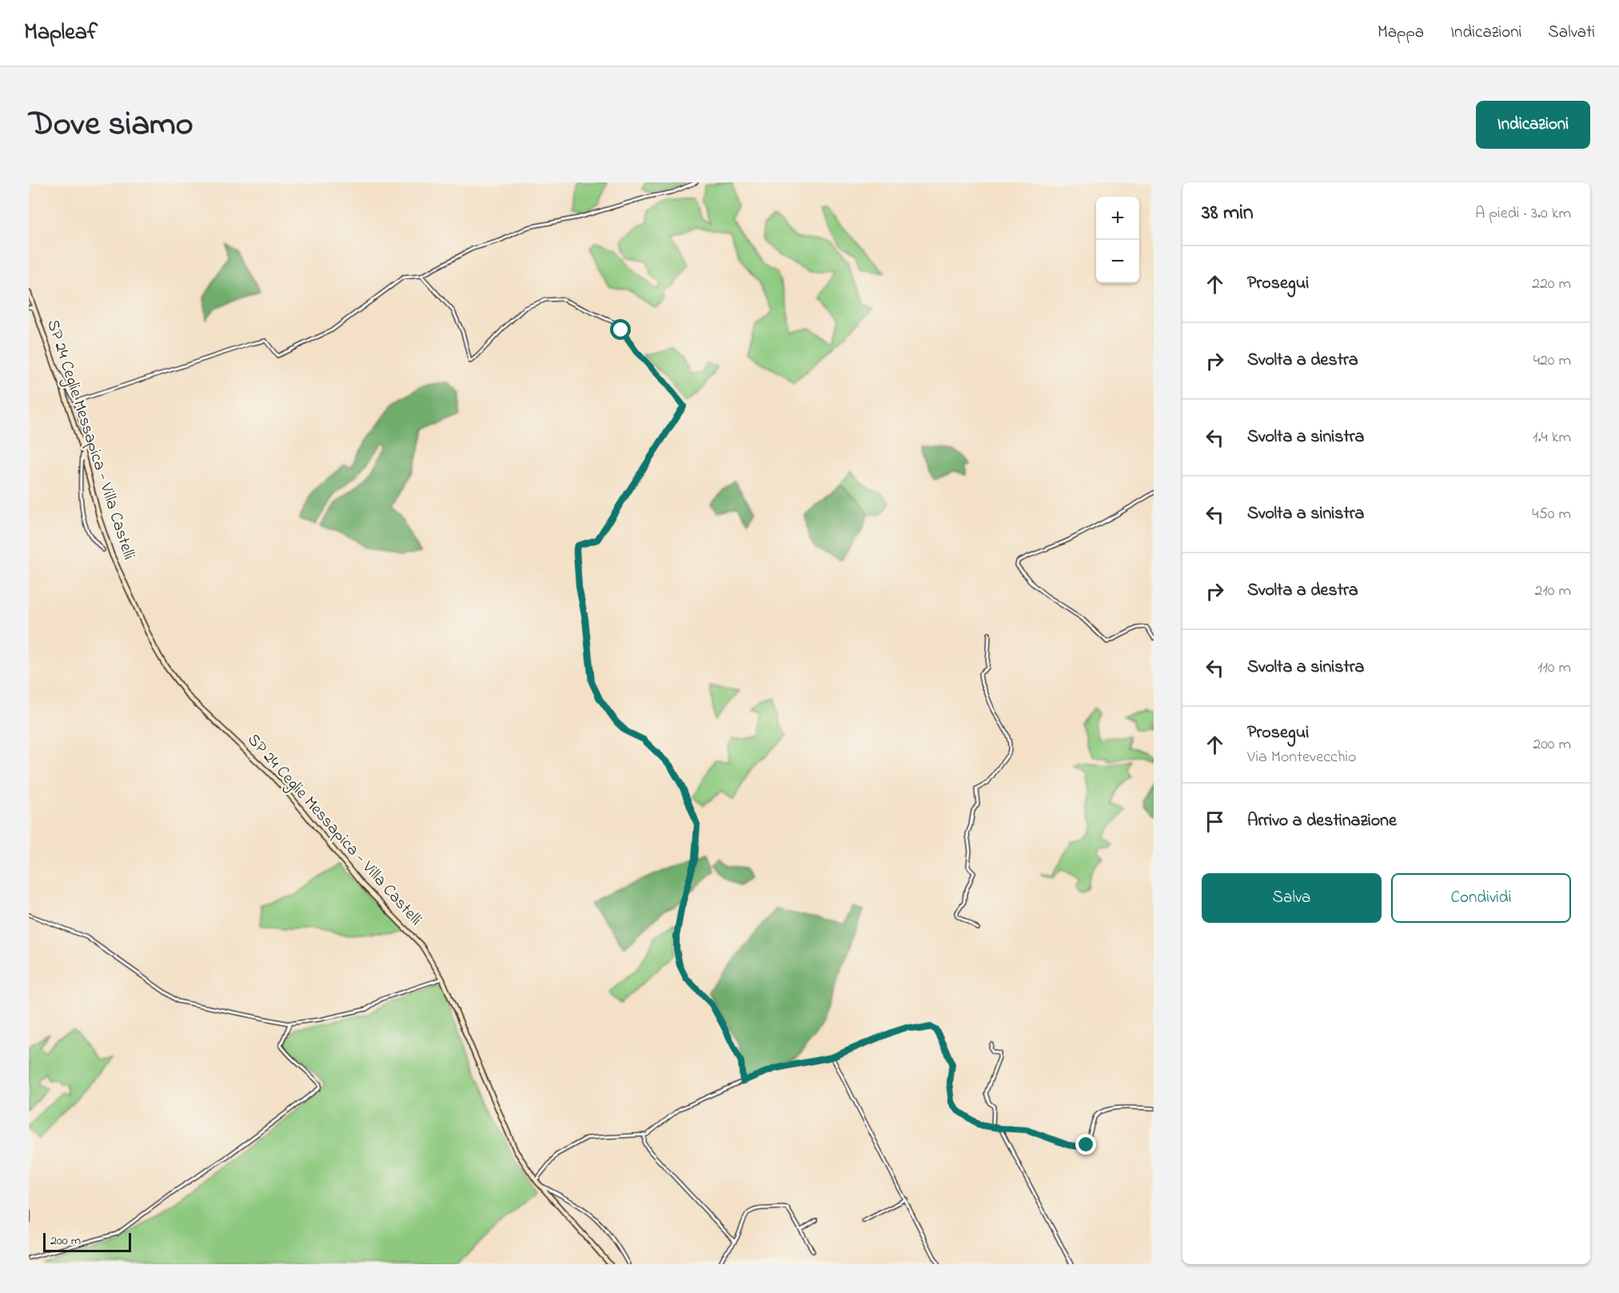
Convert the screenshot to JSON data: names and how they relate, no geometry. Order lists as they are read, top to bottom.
{
  "streets": {
    "main road": ["SP 24 Ceglie Messapica - Villa Castelli"]
  },
  "scale_bar": "200 m",
  "page": {
    "header": "Mapleaf",
    "nav": ["Mappa", "Indicazioni", "Salvati"],
    "title": "Dove siamo",
    "buttons": [
      "Indicazioni",
      ["Salva", "Condividi"]
    ],
    "heading": ["38 min", "A piedi · 3.0 km"],
    "map_buttons": ["+", "−"],
    "list": [
      ["Prosegui", "220 m"],
      ["Svolta a destra", "420 m"],
      ["Svolta a sinistra", "1.4 km"],
      ["Svolta a sinistra", "450 m"],
      ["Svolta a destra", "210 m"],
      ["Svolta a sinistra", "110 m"],
      ["Prosegui", "Via Montevecchio", "200 m"],
      "Arrivo a destinazione"
    ],
    "scale": "200 m"
  }
}
